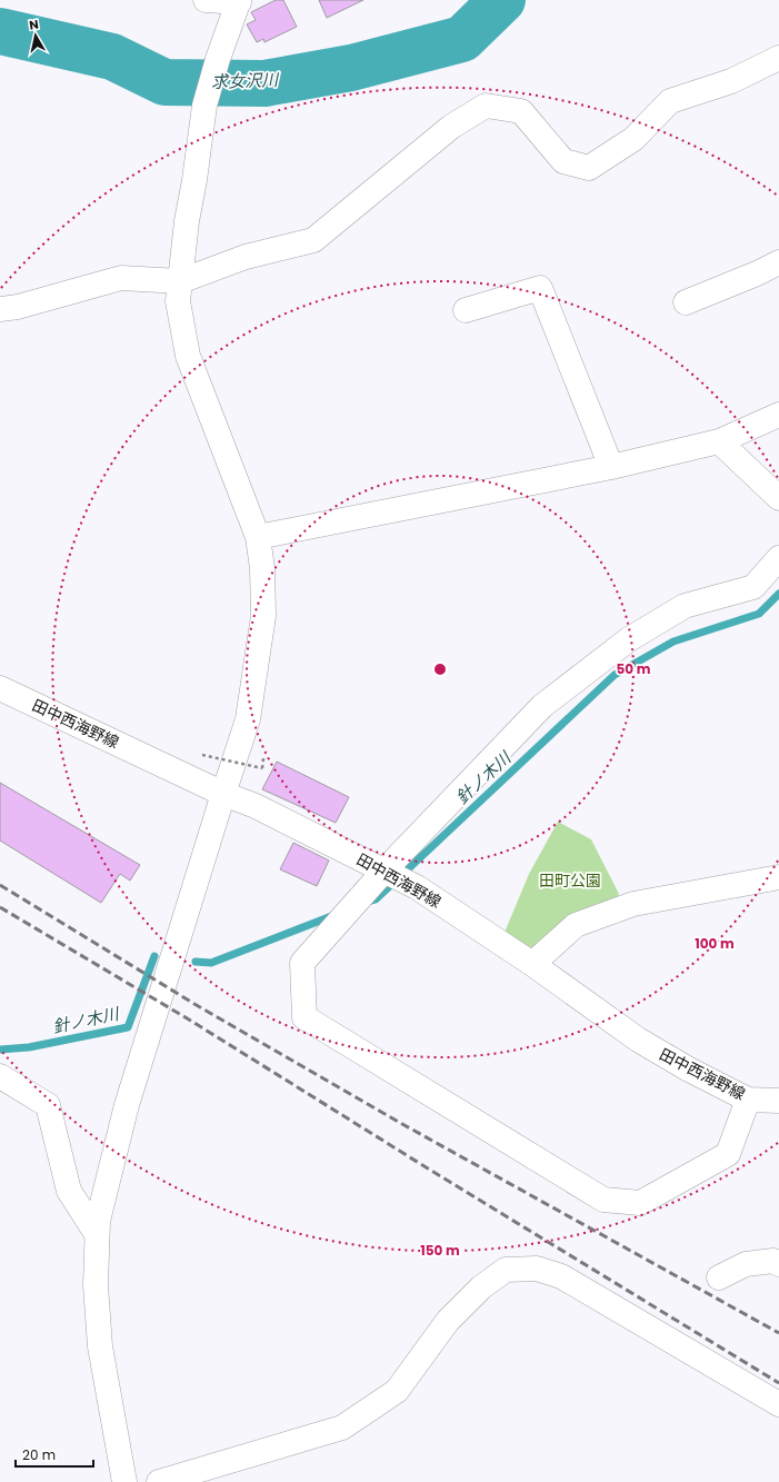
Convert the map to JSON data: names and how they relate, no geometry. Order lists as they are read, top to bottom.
{
  "streets": {
    "street": ["田中西海野線"]
  },
  "water": ["求女沢川", "針ノ木川"],
  "parks": ["田町公園"],
  "scale_bar": "20 m",
  "north": "top",
  "rings": ["50 m", "100 m", "150 m"]
}
